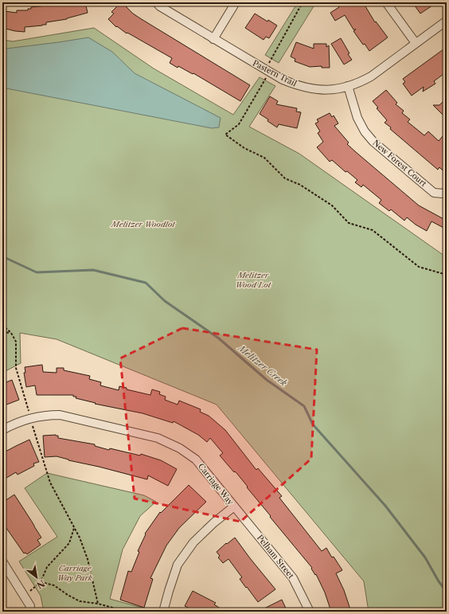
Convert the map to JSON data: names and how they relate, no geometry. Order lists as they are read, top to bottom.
{
  "streets": {
    "street": [
      "Pastern Trail",
      "New Forest Court",
      "Carriage Way",
      "Pelham Street"
    ]
  },
  "crossings": [
    ["Pastern Trail", "New Forest Court"],
    ["Carriage Way", "Pelham Street"]
  ],
  "water": ["Melitzer Creek"],
  "parks": ["Melitzer Woodlot", "Melitzer Wood Lot", "Carriage Way Park"],
  "north": "bottom right"
}
